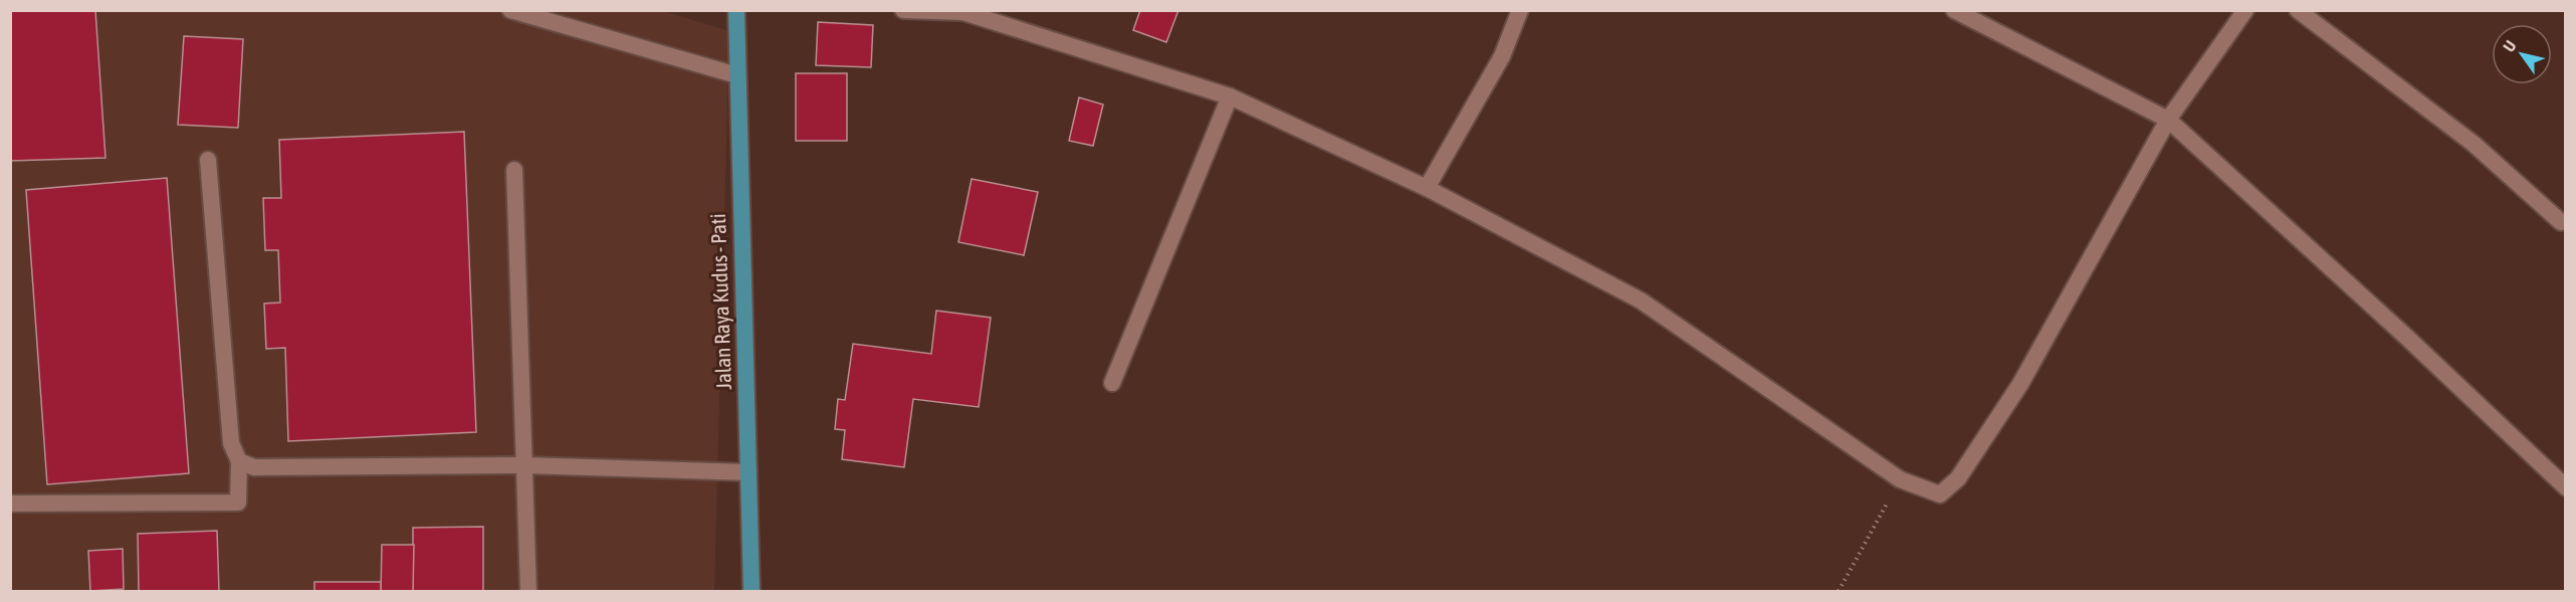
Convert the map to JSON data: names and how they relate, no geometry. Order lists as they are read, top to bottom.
{
  "streets": {
    "highway": ["Jalan Raya Kudus - Pati"]
  },
  "north": "top left"
}
